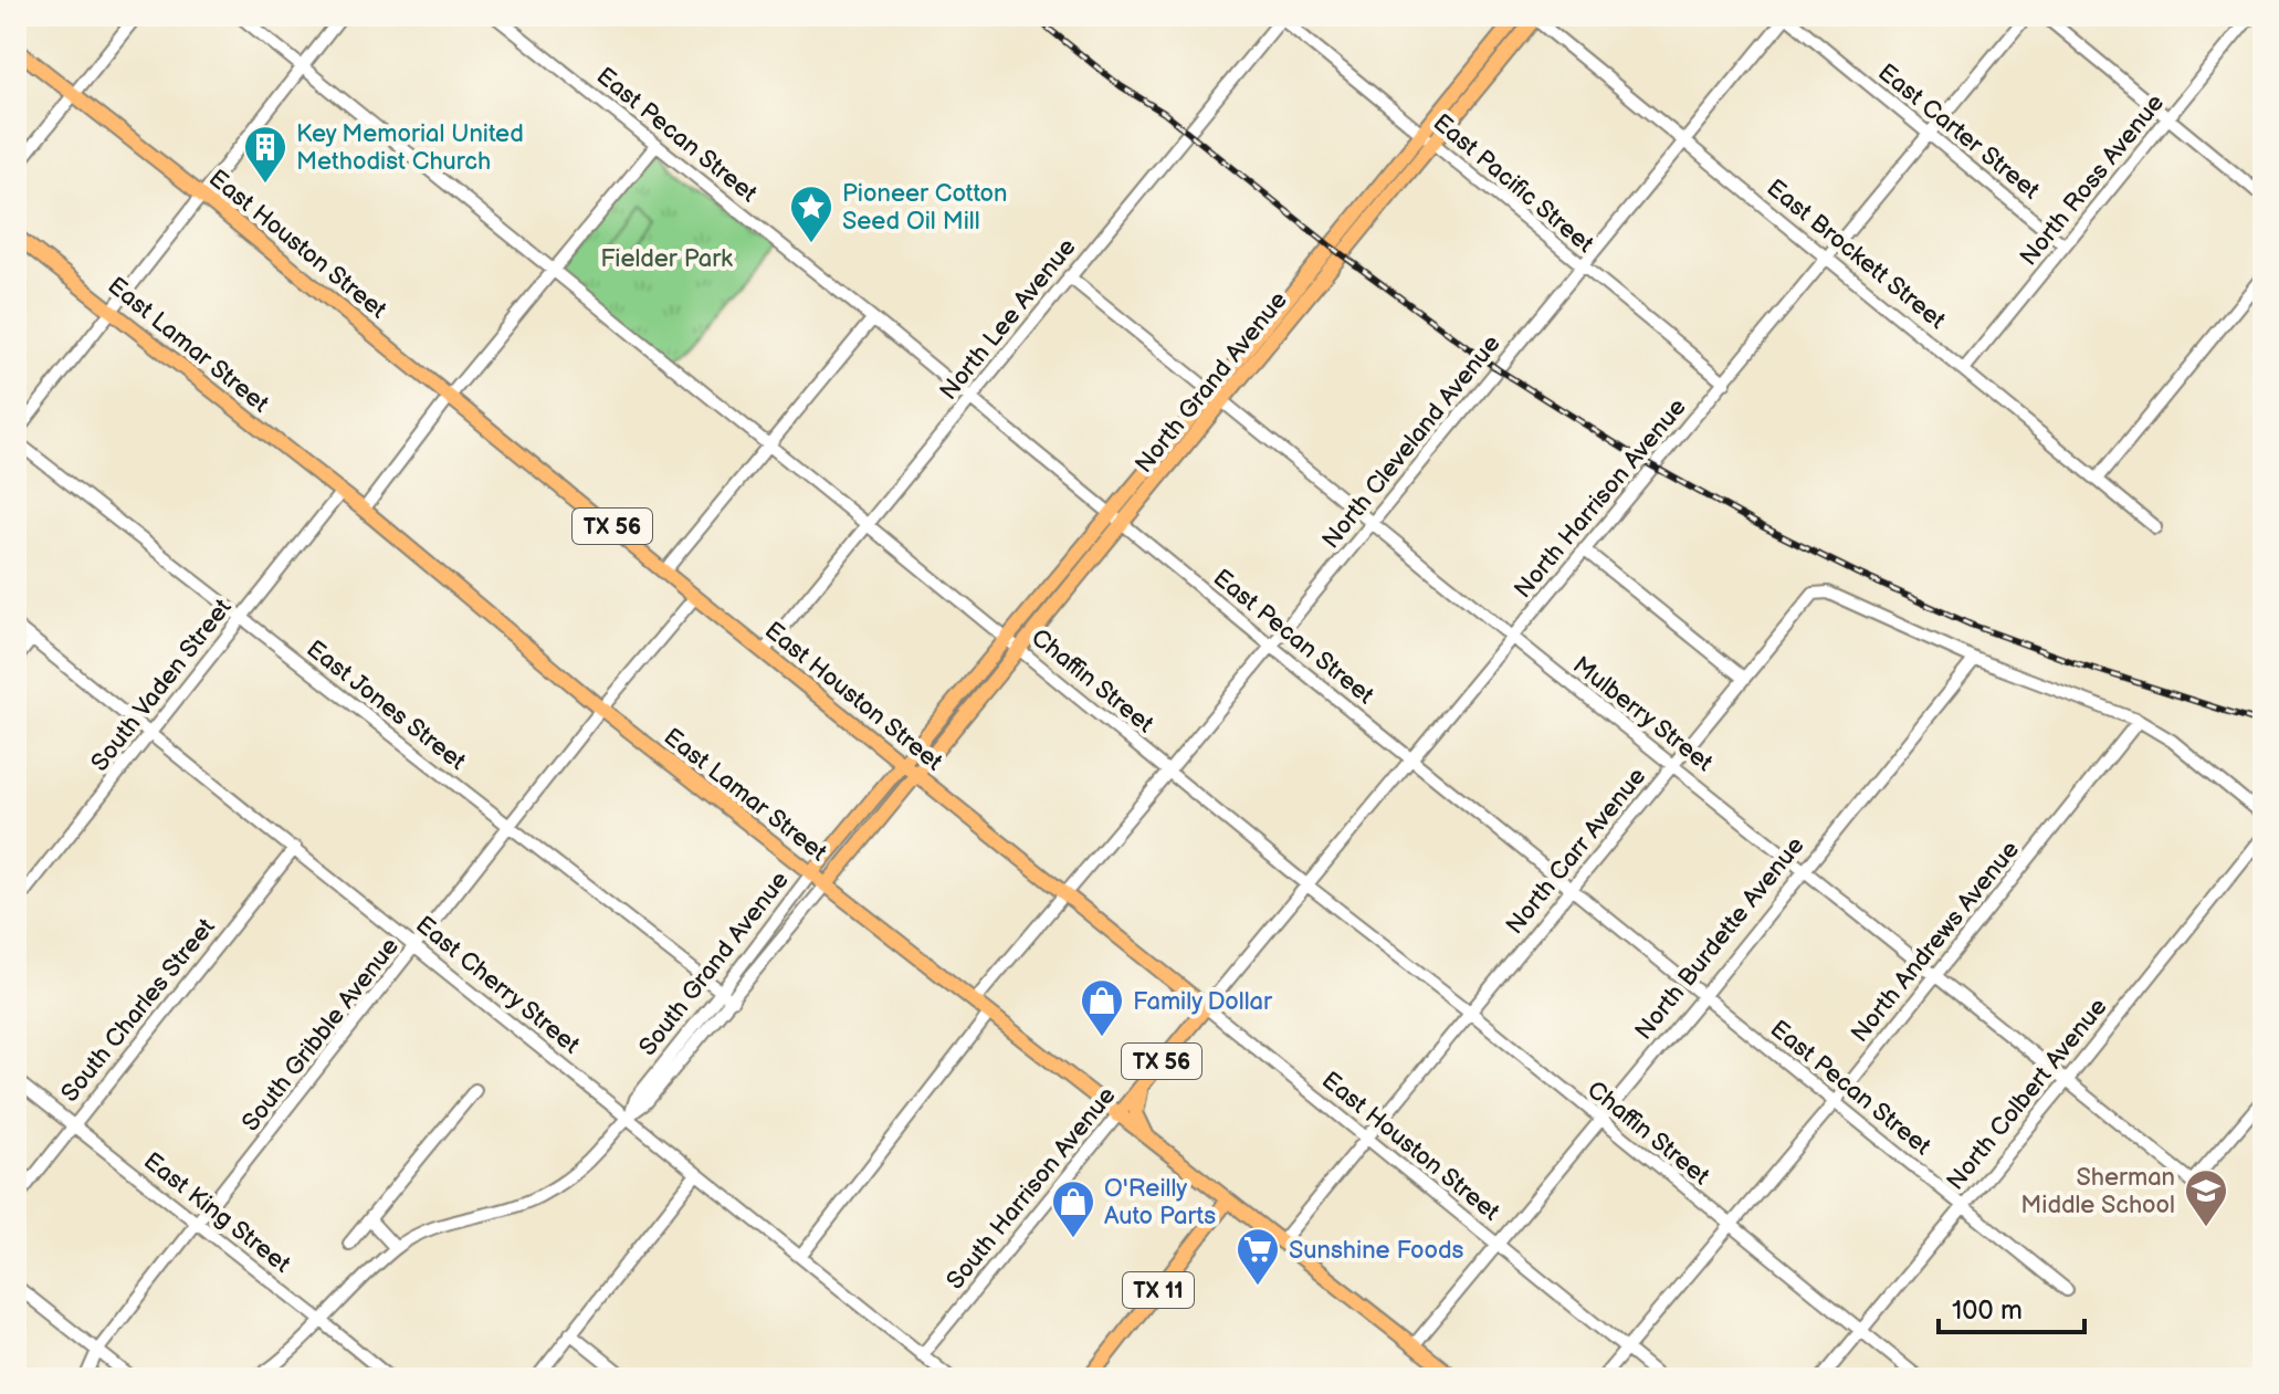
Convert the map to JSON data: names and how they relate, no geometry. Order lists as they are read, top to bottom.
{
  "streets": {
    "main road": [
      "East Houston Street",
      "East Lamar Street",
      "North Grand Avenue",
      "TX 56",
      "South Grand Avenue",
      "South Harrison Avenue",
      "TX 11"
    ],
    "street": [
      "East Carter Street",
      "East Pecan Street",
      "North Ross Avenue",
      "East Pacific Street",
      "East Brockett Street",
      "North Lee Avenue",
      "North Cleveland Avenue",
      "North Harrison Avenue",
      "Chaffin Street",
      "South Vaden Street",
      "East Jones Street",
      "Mulberry Street",
      "North Carr Avenue",
      "North Burdette Avenue",
      "North Andrews Avenue",
      "East Cherry Street",
      "South Charles Street",
      "South Gribble Avenue",
      "North Colbert Avenue",
      "East King Street"
    ]
  },
  "crossings": [
    ["East Carter Street", "North Ross Avenue"],
    ["East Carter Street", "North Cleveland Avenue"],
    ["East Carter Street", "North Harrison Avenue"],
    ["East Pecan Street", "North Lee Avenue"],
    ["East Pecan Street", "North Grand Avenue"],
    ["East Pecan Street", "North Cleveland Avenue"],
    ["East Pecan Street", "North Harrison Avenue"],
    ["East Pecan Street", "North Carr Avenue"],
    ["East Pecan Street", "North Burdette Avenue"],
    ["East Pecan Street", "North Andrews Avenue"],
    ["East Pecan Street", "North Colbert Avenue"],
    ["North Ross Avenue", "East Brockett Street"],
    ["East Pacific Street", "North Lee Avenue"],
    ["East Pacific Street", "North Grand Avenue"],
    ["East Pacific Street", "North Cleveland Avenue"],
    ["East Pacific Street", "North Harrison Avenue"],
    ["East Houston Street", "North Lee Avenue"],
    ["East Houston Street", "North Grand Avenue"],
    ["East Houston Street", "North Cleveland Avenue"],
    ["East Houston Street", "North Harrison Avenue"],
    ["East Houston Street", "North Carr Avenue"],
    ["East Houston Street", "North Burdette Avenue"],
    ["East Houston Street", "North Andrews Avenue"],
    ["East Houston Street", "South Grand Avenue"],
    ["East Houston Street", "South Gribble Avenue"],
    ["East Houston Street", "South Harrison Avenue"],
    ["East Brockett Street", "North Grand Avenue"],
    ["East Brockett Street", "North Cleveland Avenue"],
    ["East Brockett Street", "North Harrison Avenue"],
    ["North Lee Avenue", "Chaffin Street"],
    ["North Lee Avenue", "Mulberry Street"],
    ["East Lamar Street", "North Cleveland Avenue"],
    ["East Lamar Street", "South Vaden Street"],
    ["East Lamar Street", "North Carr Avenue"],
    ["East Lamar Street", "North Burdette Avenue"],
    ["East Lamar Street", "South Grand Avenue"],
    ["East Lamar Street", "South Gribble Avenue"],
    ["East Lamar Street", "South Harrison Avenue"],
    ["East Lamar Street", "TX 11"],
    ["North Grand Avenue", "Chaffin Street"],
    ["North Grand Avenue", "Mulberry Street"],
    ["North Grand Avenue", "South Grand Avenue"],
    ["North Cleveland Avenue", "Chaffin Street"],
    ["North Cleveland Avenue", "Mulberry Street"],
    ["North Harrison Avenue", "Chaffin Street"],
    ["North Harrison Avenue", "Mulberry Street"],
    ["North Harrison Avenue", "South Harrison Avenue"],
    ["Chaffin Street", "North Carr Avenue"],
    ["Chaffin Street", "North Burdette Avenue"],
    ["Chaffin Street", "North Andrews Avenue"],
    ["Chaffin Street", "North Colbert Avenue"],
    ["South Vaden Street", "East Jones Street"],
    ["South Vaden Street", "East Cherry Street"],
    ["East Jones Street", "South Grand Avenue"],
    ["East Jones Street", "South Gribble Avenue"],
    ["Mulberry Street", "North Carr Avenue"],
    ["Mulberry Street", "North Burdette Avenue"],
    ["Mulberry Street", "North Andrews Avenue"],
    ["Mulberry Street", "North Colbert Avenue"],
    ["North Carr Avenue", "North Burdette Avenue"],
    ["South Grand Avenue", "East Cherry Street"],
    ["South Grand Avenue", "East King Street"],
    ["East Cherry Street", "South Charles Street"],
    ["East Cherry Street", "South Gribble Avenue"],
    ["East Cherry Street", "South Harrison Avenue"],
    ["South Charles Street", "East King Street"],
    ["South Gribble Avenue", "East King Street"]
  ],
  "parks": ["Fielder Park"],
  "places": {
    "building": ["Key Memorial United Methodist Church"],
    "place": ["Pioneer Cotton Seed Oil Mill"],
    "shop": ["Family Dollar", "O'Reilly Auto Parts"],
    "school or university": ["Sherman Middle School"],
    "supermarket": ["Sunshine Foods"]
  },
  "scale_bar": "100 m"
}
